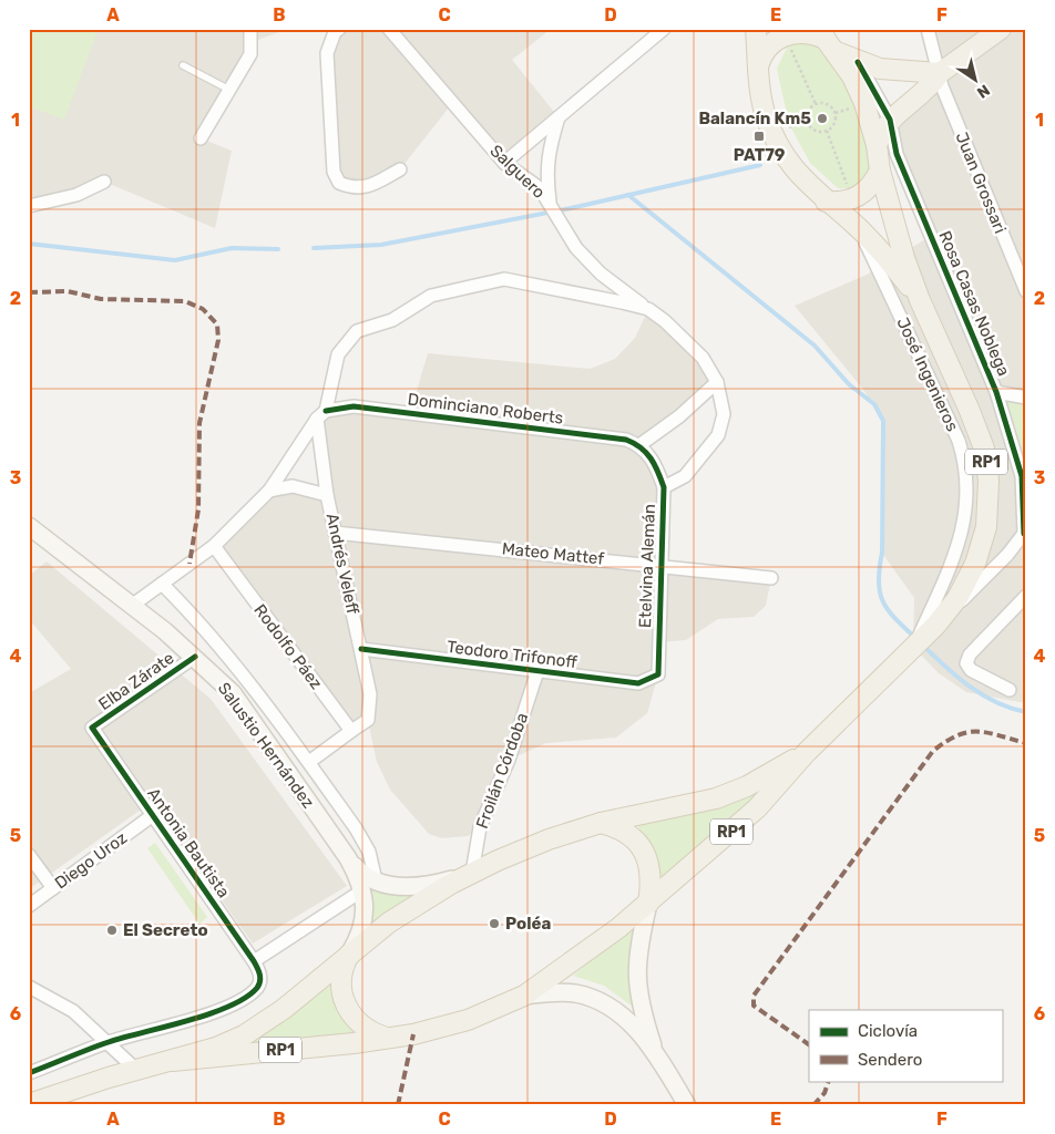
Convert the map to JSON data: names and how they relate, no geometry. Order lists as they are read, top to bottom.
{
  "streets": {
    "main road": ["RP1"],
    "street": [
      "Salguero",
      "Juan Grossari",
      "Rosa Casas Noblega",
      "José Ingenieros",
      "Dominciano Roberts",
      "Mateo Mattef",
      "Andrés Veleff",
      "Etelvina Alemán",
      "Rodolfo Páez",
      "Teodoro Trifonoff",
      "Elba Zárate",
      "Salustio Hernández",
      "Froilán Córdoba",
      "Antonia Bautista",
      "Diego Uroz"
    ]
  },
  "crossings": [
    ["Salguero", "Etelvina Alemán"],
    ["José Ingenieros", "RP1"],
    ["Dominciano Roberts", "Andrés Veleff"],
    ["Dominciano Roberts", "Etelvina Alemán"],
    ["RP1", "Froilán Córdoba"],
    ["Mateo Mattef", "Andrés Veleff"],
    ["Mateo Mattef", "Etelvina Alemán"],
    ["Andrés Veleff", "Rodolfo Páez"],
    ["Andrés Veleff", "Teodoro Trifonoff"],
    ["Etelvina Alemán", "Teodoro Trifonoff"],
    ["Teodoro Trifonoff", "Froilán Córdoba"],
    ["Elba Zárate", "Salustio Hernández"],
    ["Elba Zárate", "Antonia Bautista"],
    ["Antonia Bautista", "Diego Uroz"]
  ],
  "places": {
    "other": ["Balancín Km5", "Poléa", "El Secreto"],
    "transit": ["PAT79"]
  },
  "legend": ["Ciclovía", "Sendero"],
  "north": "bottom right",
  "grid": {
    "columns": [
      "A",
      "B",
      "C",
      "D",
      "E",
      "F"
    ],
    "rows": [
      "1",
      "2",
      "3",
      "4",
      "5",
      "6"
    ]
  }
}
